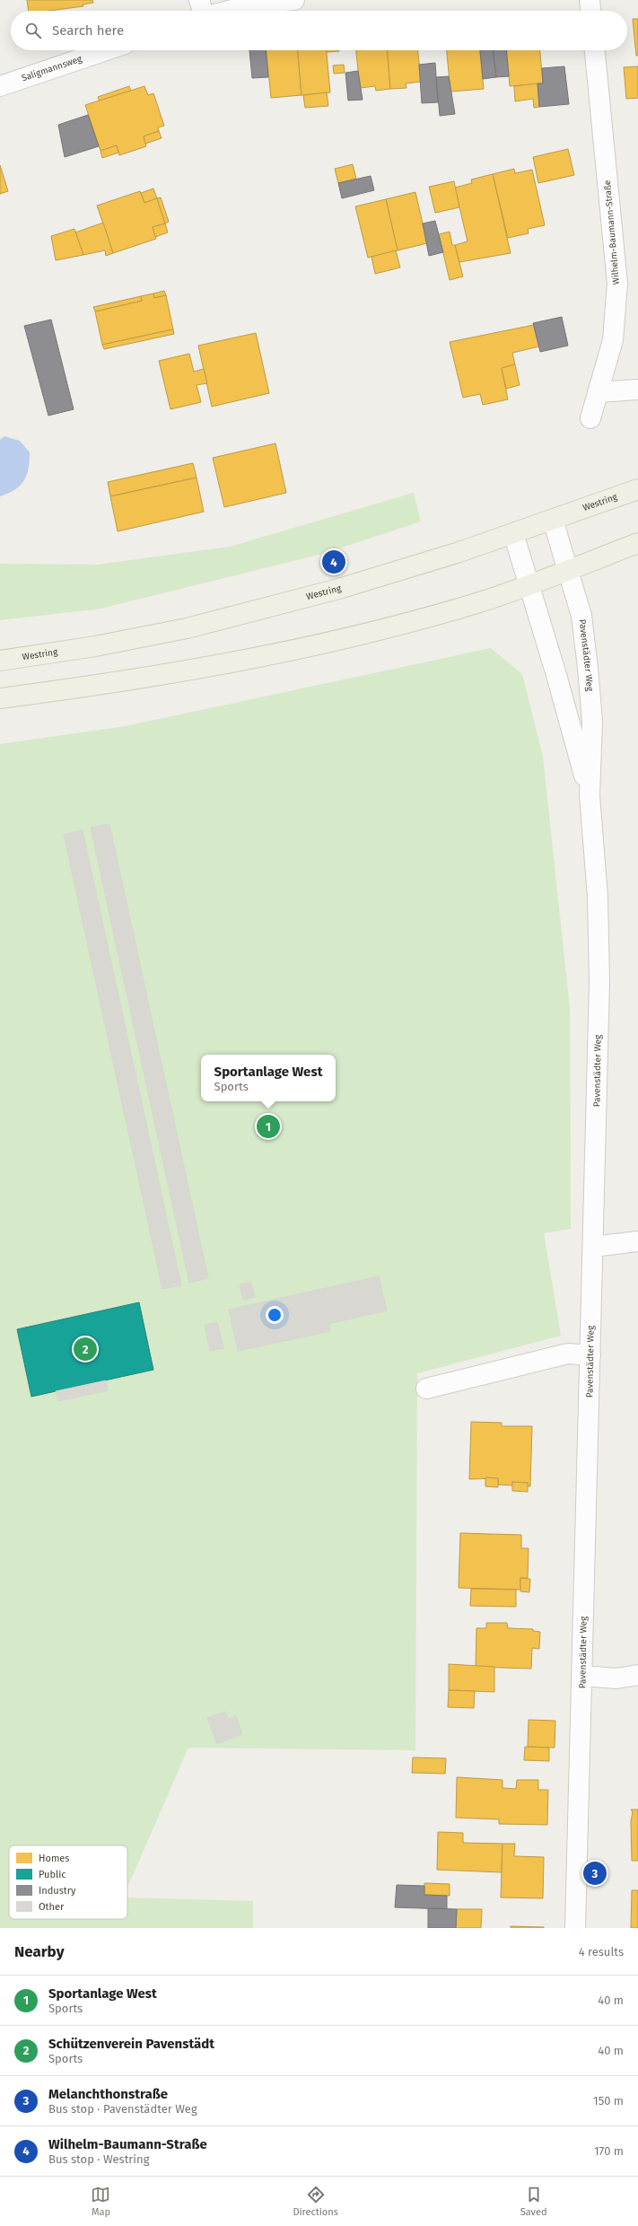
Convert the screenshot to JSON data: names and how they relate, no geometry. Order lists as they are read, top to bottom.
{
  "streets": {
    "main road": ["Westring"],
    "street": ["Saligmannsweg", "Wilhelm-Baumann-Straße", "Pavenstädter Weg"]
  },
  "crossings": [
    ["Westring", "Pavenstädter Weg"]
  ],
  "legend": [
    "Homes",
    "Public",
    "Industry",
    "Other"
  ],
  "page": {
    "search": "Search here",
    "pins": [
      "4",
      "1",
      "2",
      "3"
    ],
    "popup": ["Sportanlage West", "Sports"],
    "heading": ["Nearby", "4 results"],
    "list": [
      {
        "mark": "1",
        "name": "Sportanlage West",
        "note": "Sports",
        "value": "40 m"
      },
      {
        "mark": "2",
        "name": "Schützenverein Pavenstädt",
        "note": "Sports",
        "value": "40 m"
      },
      {
        "mark": "3",
        "name": "Melanchthonstraße",
        "note": "Bus stop · Pavenstädter Weg",
        "value": "150 m"
      },
      {
        "mark": "4",
        "name": "Wilhelm-Baumann-Straße",
        "note": "Bus stop · Westring",
        "value": "170 m"
      }
    ],
    "nav": ["Map", "Directions", "Saved"]
  }
}
